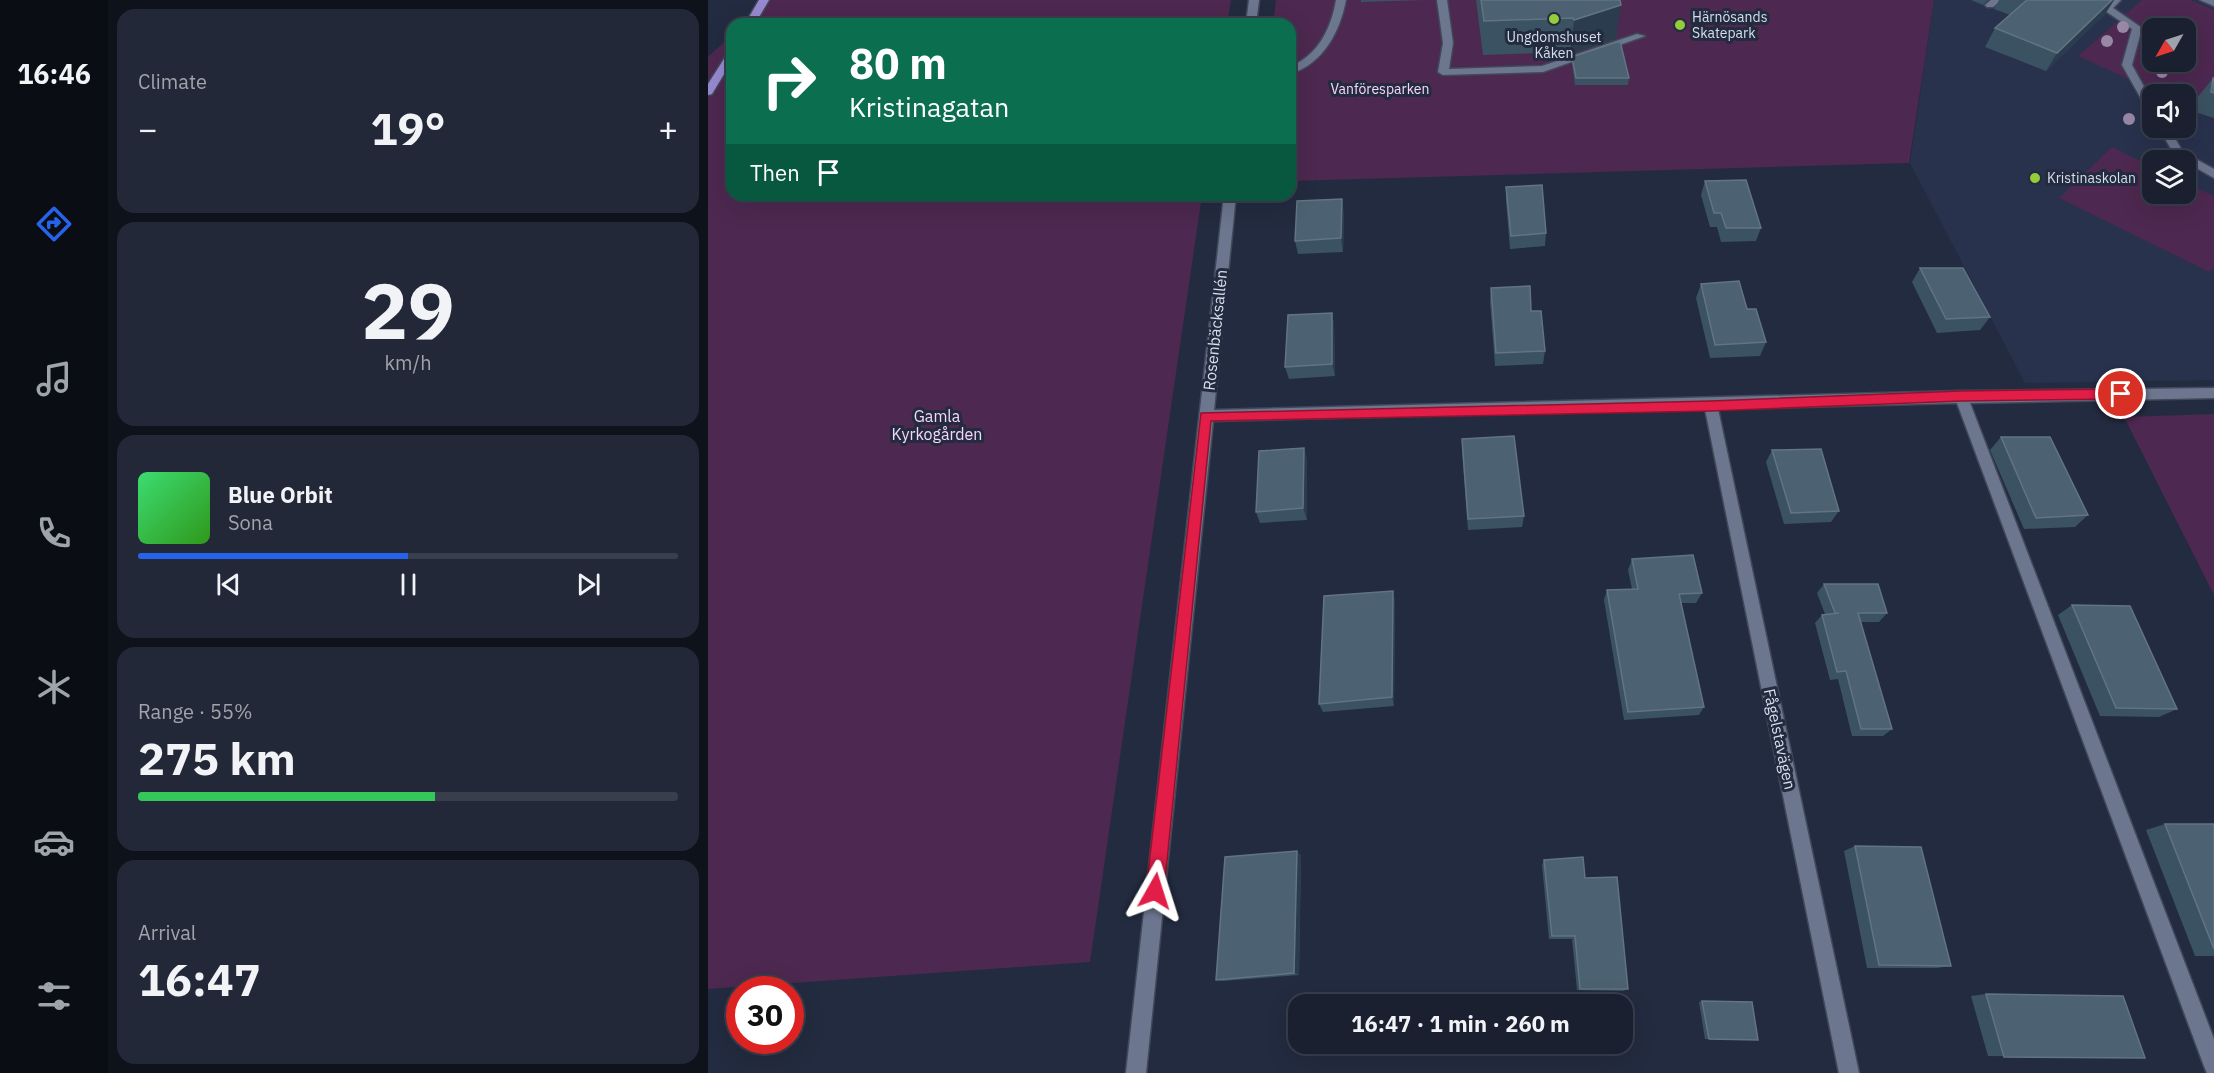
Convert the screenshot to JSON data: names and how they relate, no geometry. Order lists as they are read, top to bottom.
{
  "streets": {
    "street": ["Rosenbäcksallén", "Fågelstavägen"]
  },
  "parks": ["Vanföresparken", "Gamla Kyrkogården"],
  "places": ["Ungdomshuset Kåken", "Härnösands Skatepark", "Kristinaskolan"],
  "north": "bottom left",
  "page": {
    "tabs": "16:46",
    "tile": [
      "Climate",
      ["29", "km/h"],
      ["Range · 55%", "275 km"],
      ["Arrival", "16:47"]
    ],
    "turn": ["80 m", "Kristinagatan"],
    "heat": ["−", "19°", "+"],
    "then": "Then",
    "song": ["Blue Orbit", "Sona"],
    "limit": "30",
    "trip": "16:47 · 1 min · 260 m"
  }
}
